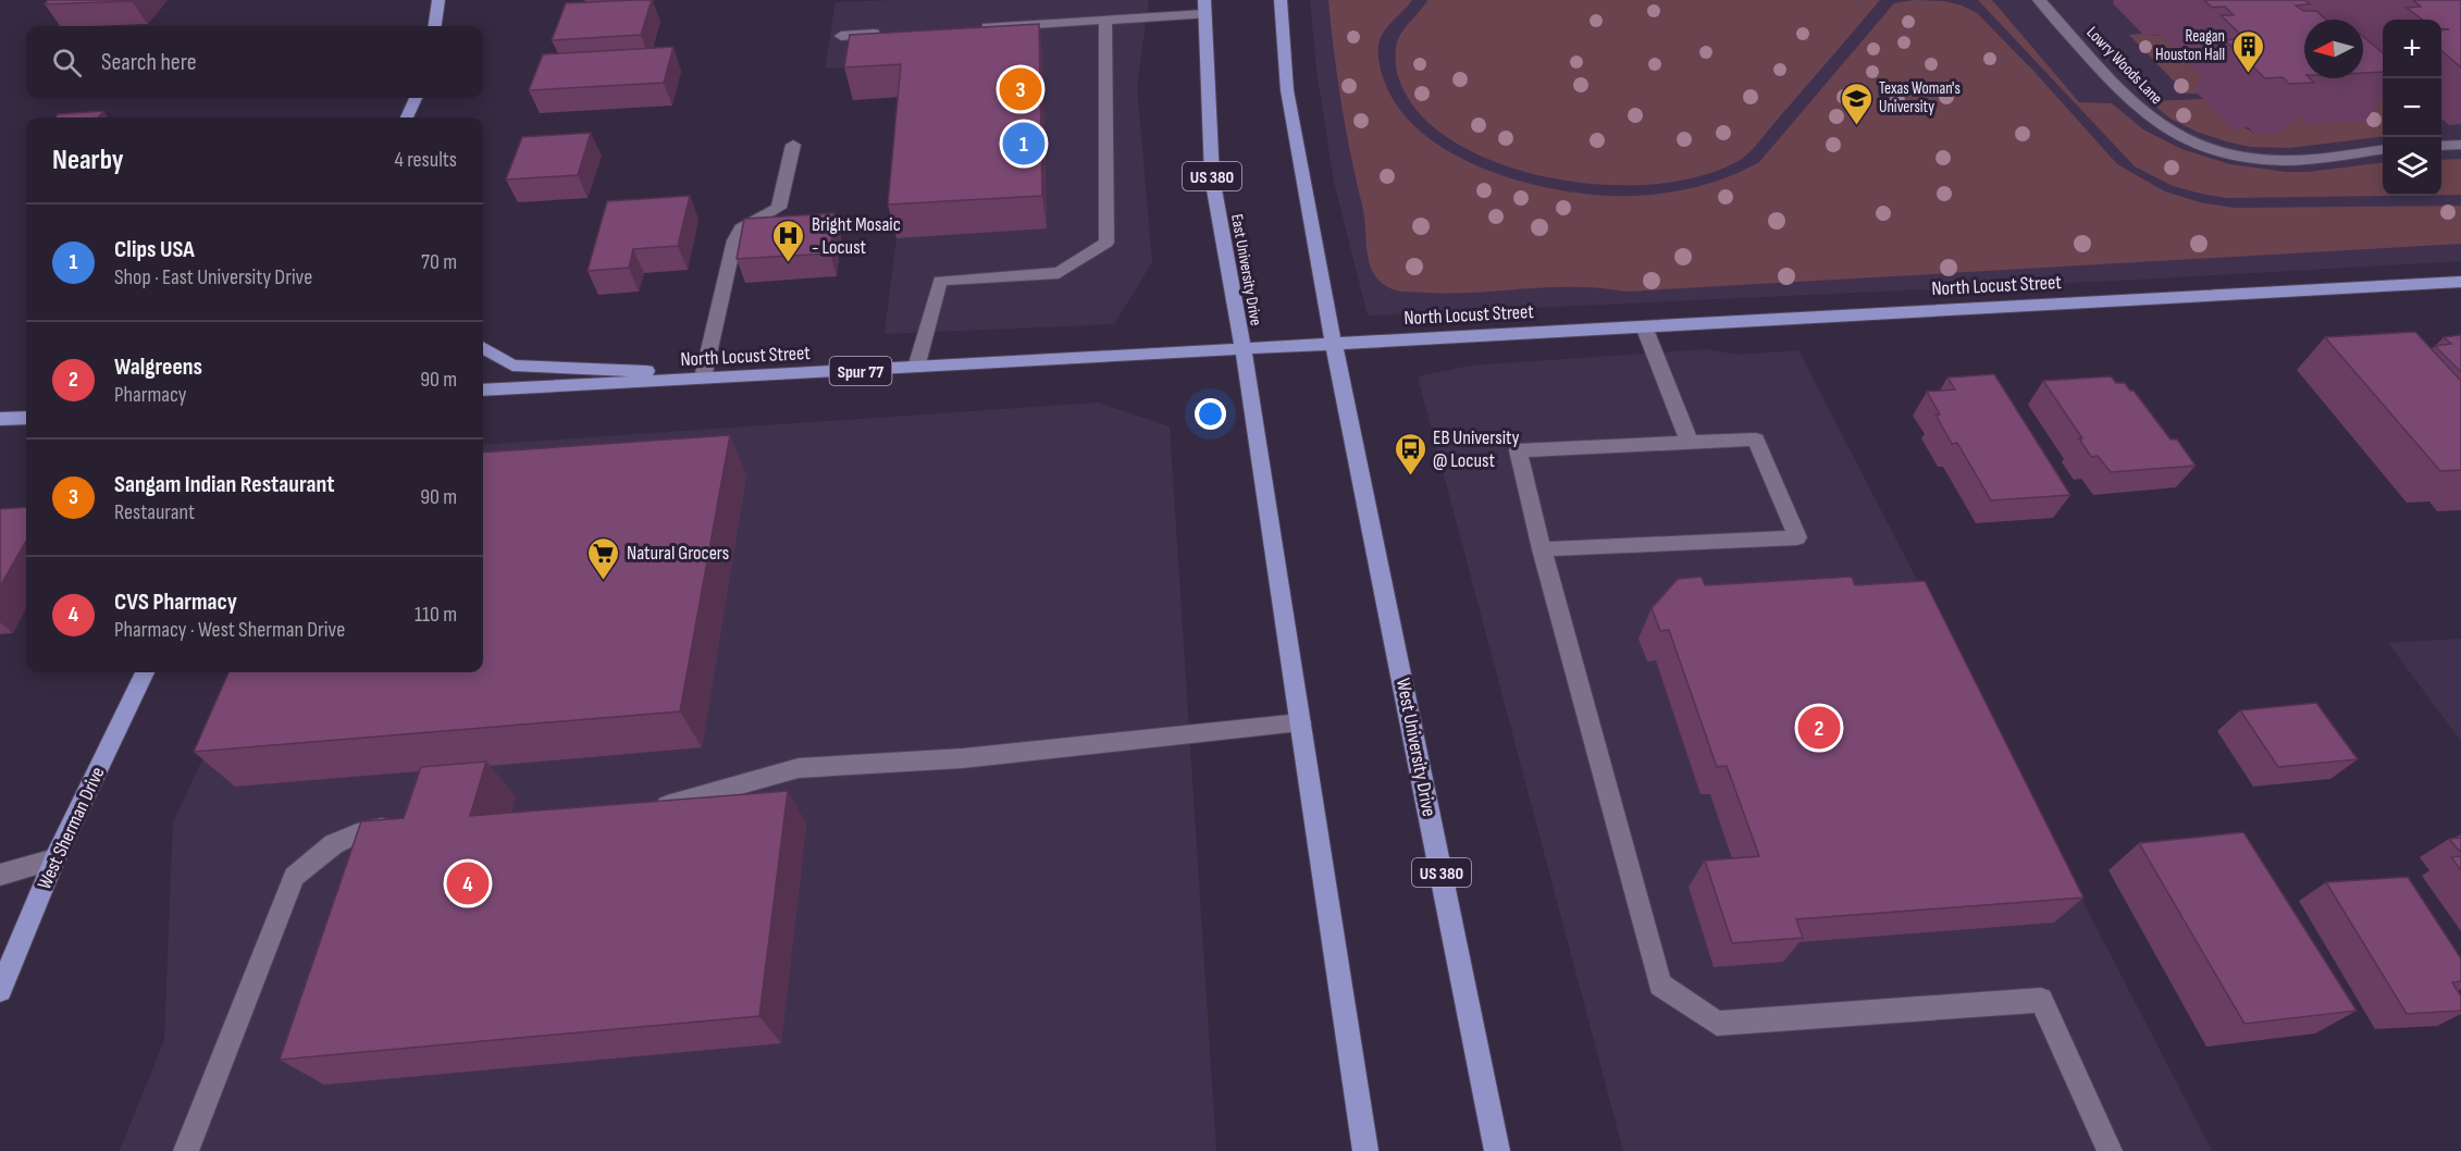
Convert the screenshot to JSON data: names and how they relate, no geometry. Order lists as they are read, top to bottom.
{
  "streets": {
    "main road": [
      "US 380",
      "East University Drive",
      "North Locust Street",
      "Spur 77",
      "West University Drive",
      "West Sherman Drive"
    ],
    "lane": ["Lowry Woods Lane"]
  },
  "crossings": [
    ["US 380", "East University Drive"],
    ["US 380", "North Locust Street"],
    ["US 380", "West University Drive"],
    ["East University Drive", "North Locust Street"],
    ["North Locust Street", "West University Drive"]
  ],
  "places": {
    "building": ["Reagan Houston Hall"],
    "school or university": ["Texas Woman's University"],
    "hospital": ["Bright Mosaic - Locust"],
    "bus stop": ["EB University @ Locust"],
    "supermarket": ["Natural Grocers"]
  },
  "north": "left",
  "page": {
    "map_buttons": ["+", "−"],
    "search": "Search here",
    "pins": [
      "3",
      "1",
      "2",
      "4"
    ],
    "heading": ["Nearby", "4 results"],
    "list": [
      {
        "mark": "1",
        "name": "Clips USA",
        "note": "Shop · East University Drive",
        "value": "70 m"
      },
      {
        "mark": "2",
        "name": "Walgreens",
        "note": "Pharmacy",
        "value": "90 m"
      },
      {
        "mark": "3",
        "name": "Sangam Indian Restaurant",
        "note": "Restaurant",
        "value": "90 m"
      },
      {
        "mark": "4",
        "name": "CVS Pharmacy",
        "note": "Pharmacy · West Sherman Drive",
        "value": "110 m"
      }
    ]
  }
}
